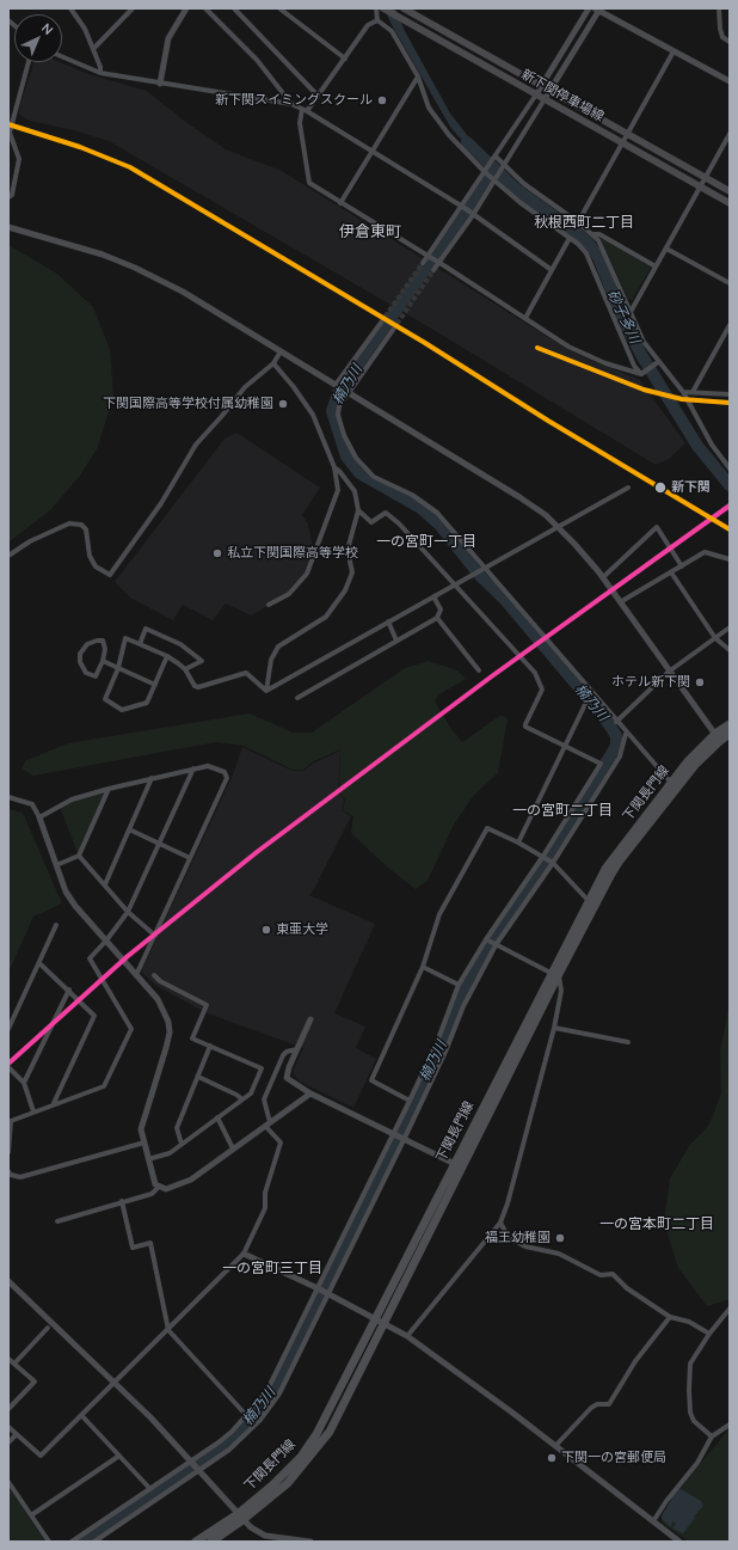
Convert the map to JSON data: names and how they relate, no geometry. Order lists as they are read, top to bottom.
{
  "streets": {
    "main road": ["新下関停車場線", "下関長門線"]
  },
  "districts": [
    "秋根西町二丁目",
    "伊倉東町",
    "一の宮町一丁目",
    "一の宮町二丁目",
    "一の宮本町二丁目",
    "一の宮町三丁目"
  ],
  "water": ["砂子多川", "楠乃川"],
  "places": [
    "新下関スイミングスクール",
    "下関国際高等学校付属幼稚園",
    "新下関",
    "私立下関国際高等学校",
    "ホテル新下関",
    "東亜大学",
    "福王幼稚園",
    "下関一の宮郵便局"
  ],
  "north": "top right"
}
